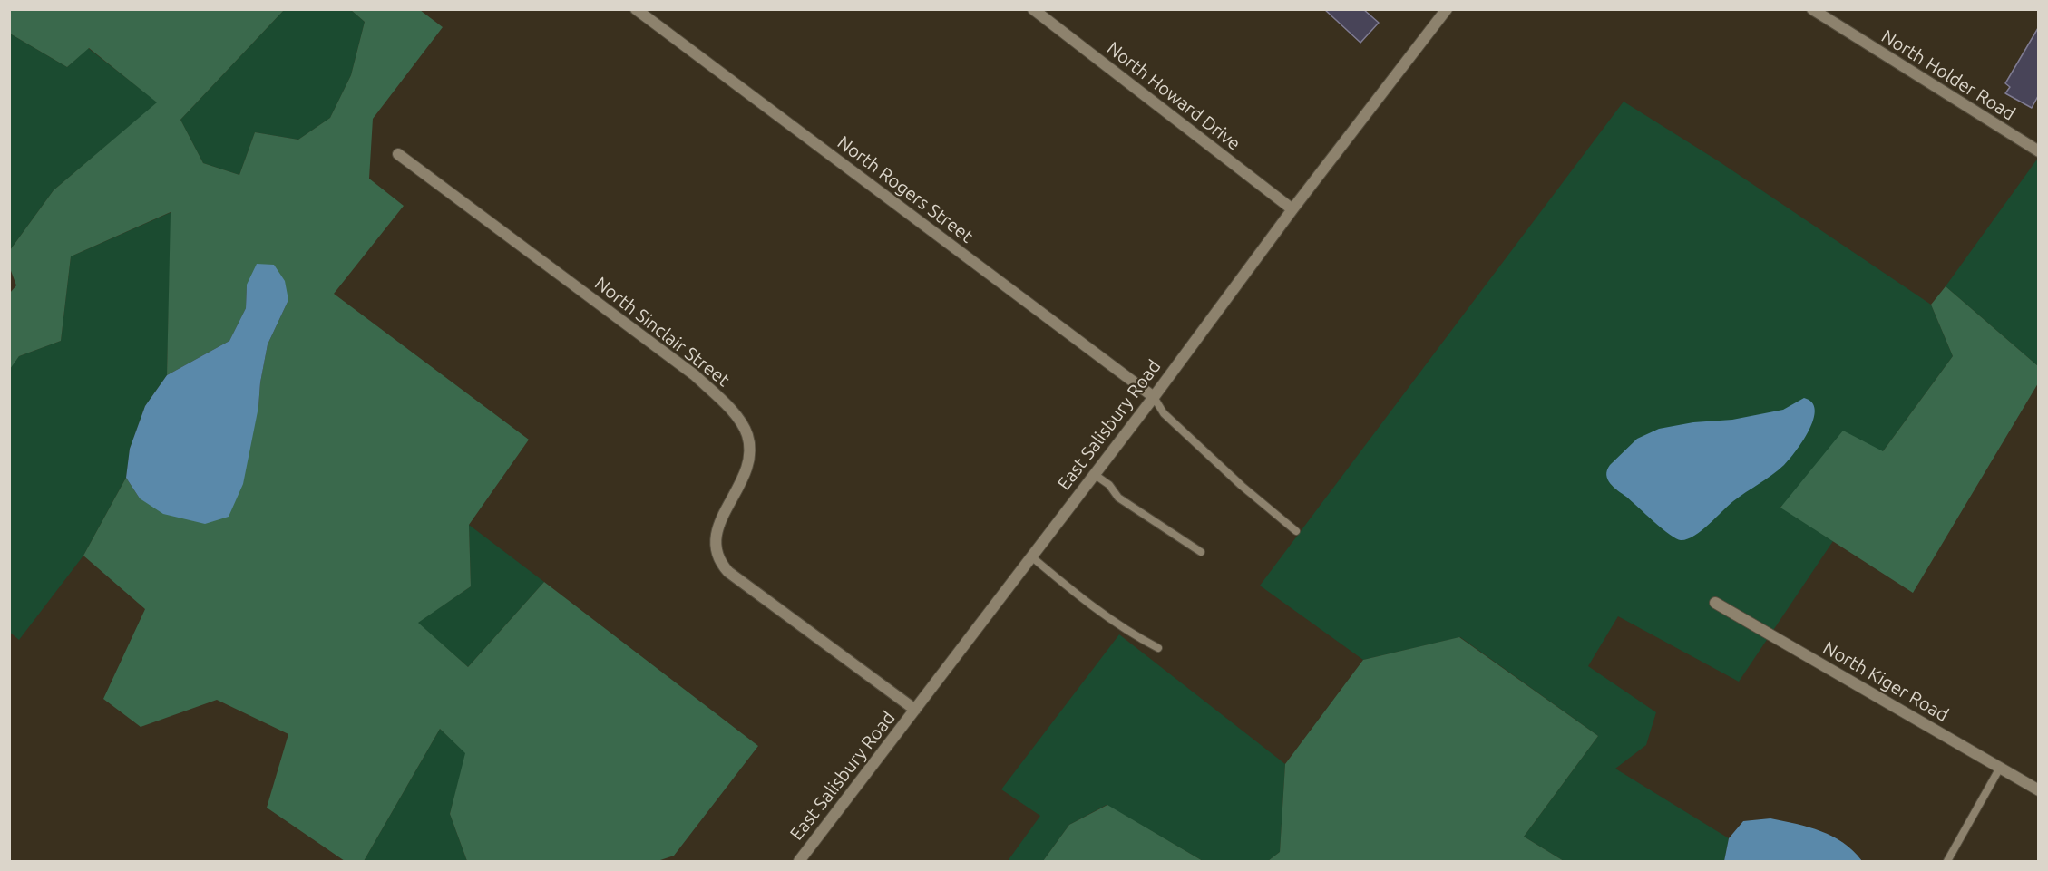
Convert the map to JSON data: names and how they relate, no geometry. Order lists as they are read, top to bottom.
{
  "streets": {
    "street": [
      "North Holder Road",
      "North Howard Drive",
      "North Rogers Street",
      "North Sinclair Street",
      "East Salisbury Road",
      "North Kiger Road"
    ]
  },
  "crossings": [
    ["North Howard Drive", "East Salisbury Road"],
    ["North Rogers Street", "East Salisbury Road"],
    ["North Sinclair Street", "East Salisbury Road"]
  ]
}
